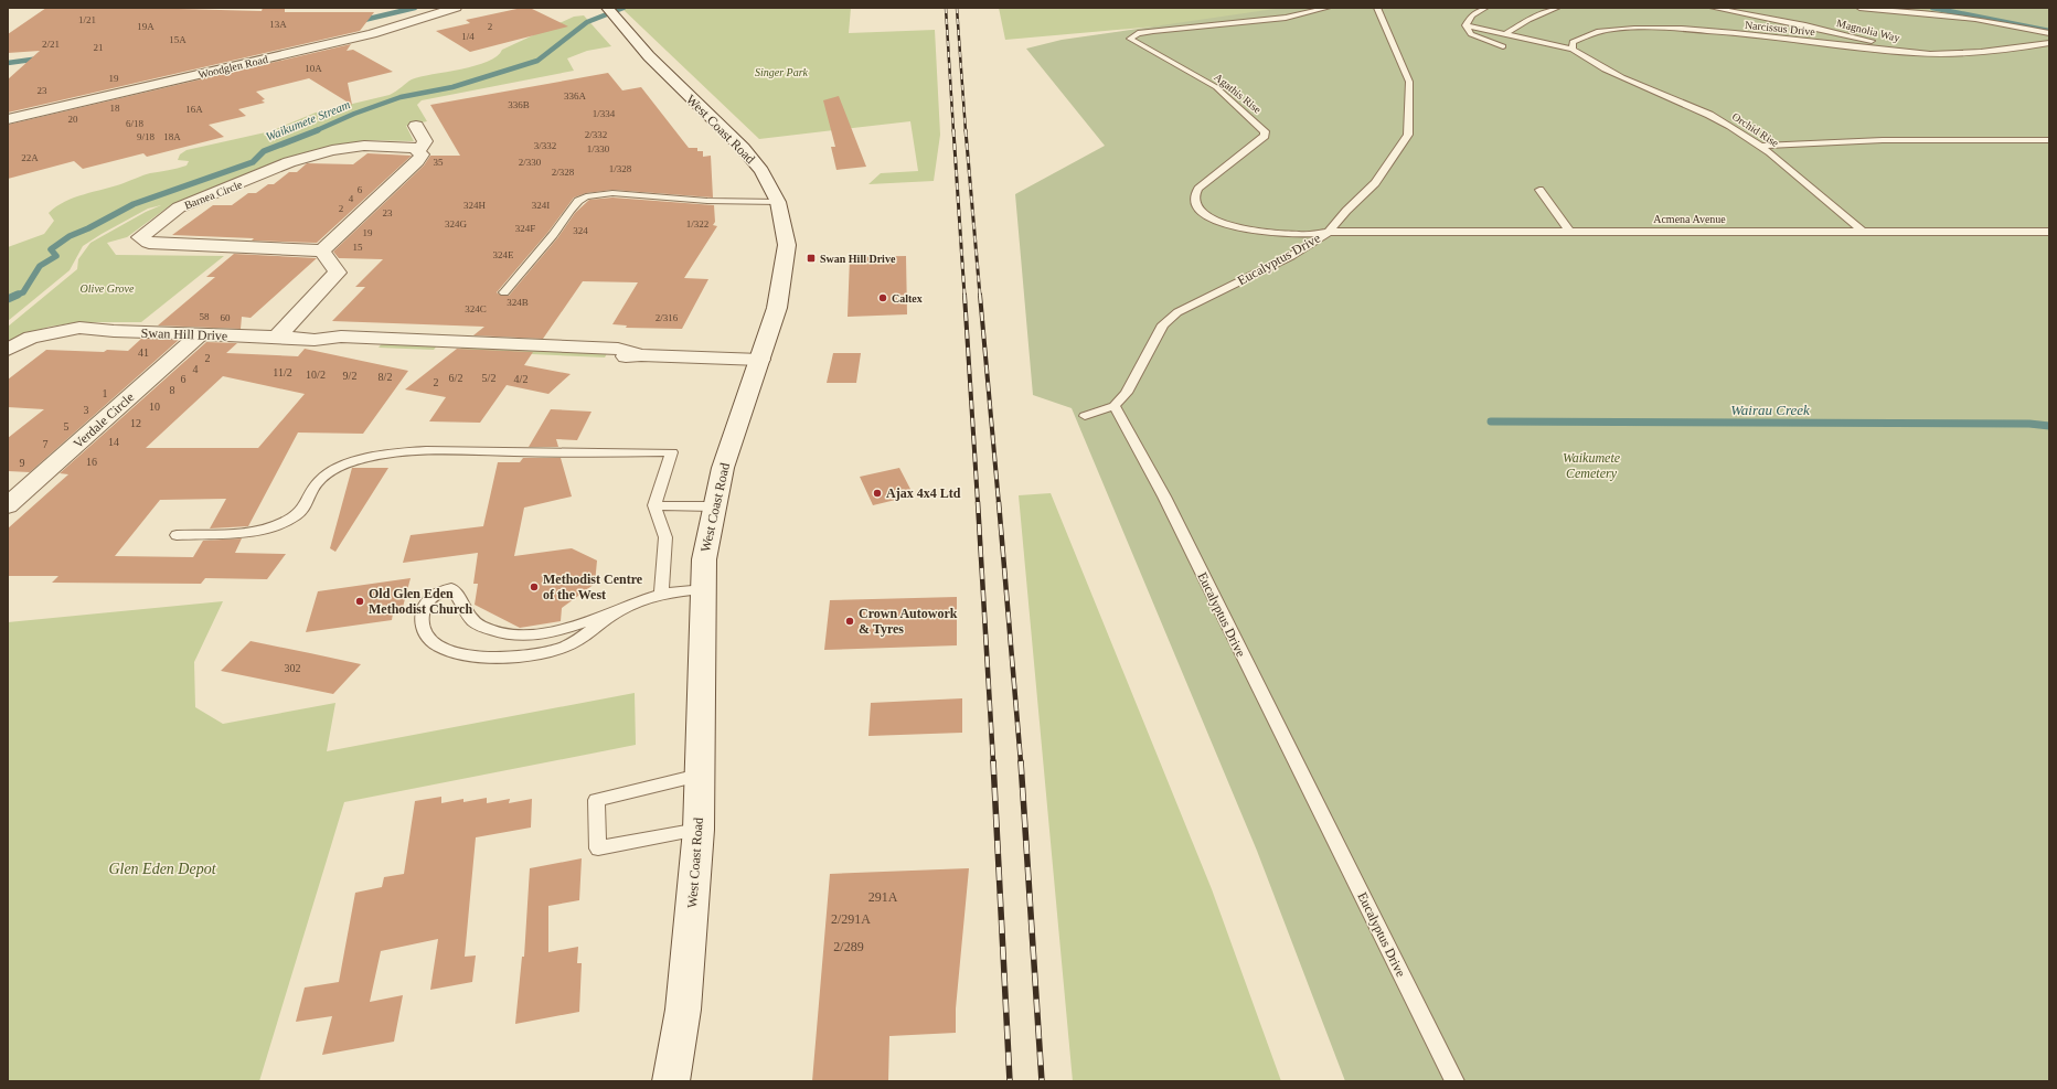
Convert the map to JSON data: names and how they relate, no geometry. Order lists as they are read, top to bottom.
{
  "streets": {
    "street": [
      "Woodglen Road",
      "West Coast Road",
      "Barnea Circle",
      "Swan Hill Drive",
      "Verdale Circle"
    ],
    "lane": [
      "Narcissus Drive",
      "Magnolia Way",
      "Agathis Rise",
      "Orchid Rise",
      "Acmena Avenue",
      "Eucalyptus Drive"
    ]
  },
  "crossings": [
    ["Narcissus Drive", "Magnolia Way"],
    ["Agathis Rise", "Acmena Avenue"],
    ["Agathis Rise", "Eucalyptus Drive"],
    ["West Coast Road", "Swan Hill Drive"],
    ["Orchid Rise", "Acmena Avenue"],
    ["Acmena Avenue", "Eucalyptus Drive"],
    ["Swan Hill Drive", "Verdale Circle"]
  ],
  "water": ["Waikumete Stream", "Wairau Creek"],
  "parks": [
    "Singer Park",
    "Olive Grove",
    "Waikumete Cemetery",
    "Glen Eden Depot"
  ],
  "places": {
    "transit": ["Swan Hill Drive"],
    "other": [
      "Caltex",
      "Ajax 4x4 Ltd",
      "Methodist Centre of the West",
      "Old Glen Eden Methodist Church",
      "Crown Autowork & Tyres"
    ]
  },
  "house_numbers": [
    "1/21",
    "13A",
    "19A",
    "2",
    "1/4",
    "15A",
    "2/21",
    "21",
    "10A",
    "19",
    "23",
    "336A",
    "336B",
    "18",
    "16A",
    "1/334",
    "20",
    "6/18",
    "2/332",
    "9/18",
    "18A",
    "3/332",
    "1/330",
    "22A",
    "35",
    "2/330",
    "1/328",
    "2/328",
    "6",
    "4",
    "324H",
    "324I",
    "2",
    "23",
    "324G",
    "1/322",
    "324F",
    "324",
    "19",
    "15",
    "324E",
    "324B",
    "324C",
    "58",
    "60",
    "2/316",
    "41",
    "2",
    "4",
    "11/2",
    "10/2",
    "9/2",
    "8/2",
    "6/2",
    "5/2",
    "6",
    "4/2",
    "2",
    "8",
    "1",
    "10",
    "3",
    "12",
    "5",
    "14",
    "7",
    "16",
    "9",
    "302",
    "291A",
    "2/291A",
    "2/289"
  ]
}
